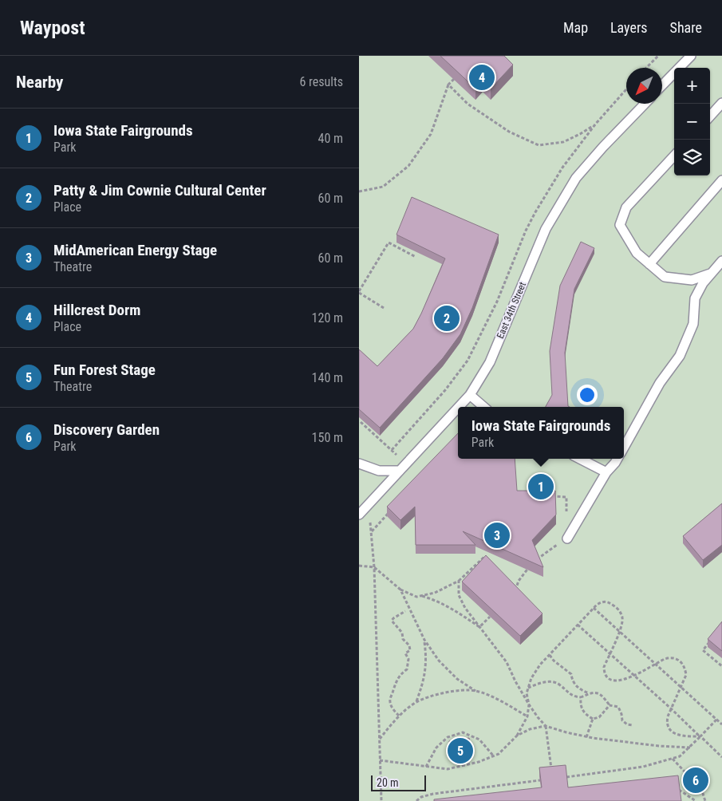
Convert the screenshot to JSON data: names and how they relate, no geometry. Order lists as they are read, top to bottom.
{
  "streets": {
    "lane": ["East 34th Street"]
  },
  "scale_bar": "20 m",
  "north": "bottom left",
  "page": {
    "header": "Waypost",
    "nav": ["Map", "Layers", "Share"],
    "heading": ["Nearby", "6 results"],
    "pins": [
      "4",
      "2",
      "1",
      "3",
      "5",
      "6"
    ],
    "map_buttons": ["+", "−"],
    "list": [
      {
        "mark": "1",
        "name": "Iowa State Fairgrounds",
        "note": "Park",
        "value": "40 m"
      },
      {
        "mark": "2",
        "name": "Patty & Jim Cownie Cultural Center",
        "note": "Place",
        "value": "60 m"
      },
      {
        "mark": "3",
        "name": "MidAmerican Energy Stage",
        "note": "Theatre",
        "value": "60 m"
      },
      {
        "mark": "4",
        "name": "Hillcrest Dorm",
        "note": "Place",
        "value": "120 m"
      },
      {
        "mark": "5",
        "name": "Fun Forest Stage",
        "note": "Theatre",
        "value": "140 m"
      },
      {
        "mark": "6",
        "name": "Discovery Garden",
        "note": "Park",
        "value": "150 m"
      }
    ],
    "popup": ["Iowa State Fairgrounds", "Park"],
    "scale": "20 m"
  }
}
